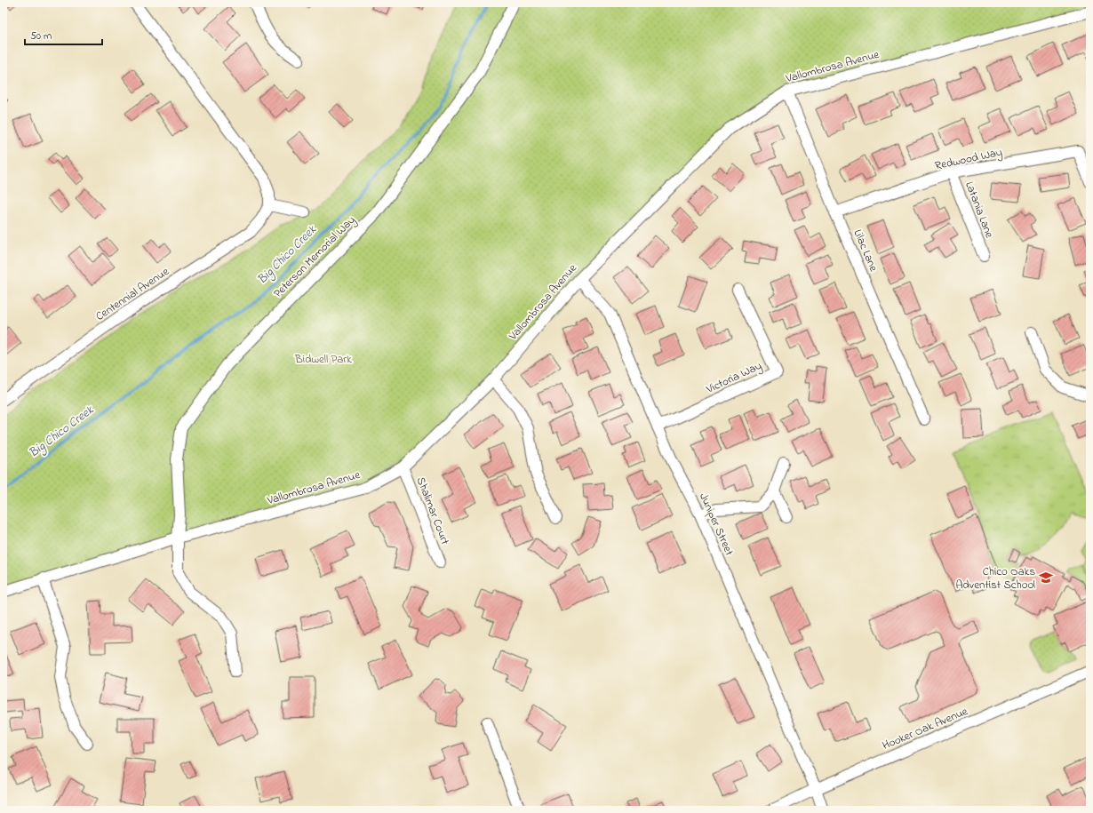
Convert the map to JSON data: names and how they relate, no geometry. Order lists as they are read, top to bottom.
{
  "streets": {
    "street": [
      "Vallombrosa Avenue",
      "Redwood Way",
      "Latania Lane",
      "Lilac Lane",
      "Peterson Memorial Way",
      "Centennial Avenue",
      "Victoria Way",
      "Shalimar Court",
      "Juniper Street",
      "Hooker Oak Avenue"
    ]
  },
  "crossings": [
    ["Vallombrosa Avenue", "Lilac Lane"],
    ["Vallombrosa Avenue", "Peterson Memorial Way"],
    ["Vallombrosa Avenue", "Shalimar Court"],
    ["Vallombrosa Avenue", "Juniper Street"],
    ["Redwood Way", "Latania Lane"],
    ["Redwood Way", "Lilac Lane"],
    ["Victoria Way", "Juniper Street"],
    ["Juniper Street", "Hooker Oak Avenue"]
  ],
  "water": ["Big Chico Creek"],
  "parks": ["Bidwell Park"],
  "places": {
    "school or university": ["Chico Oaks Adventist School"]
  },
  "scale_bar": "50 m"
}
